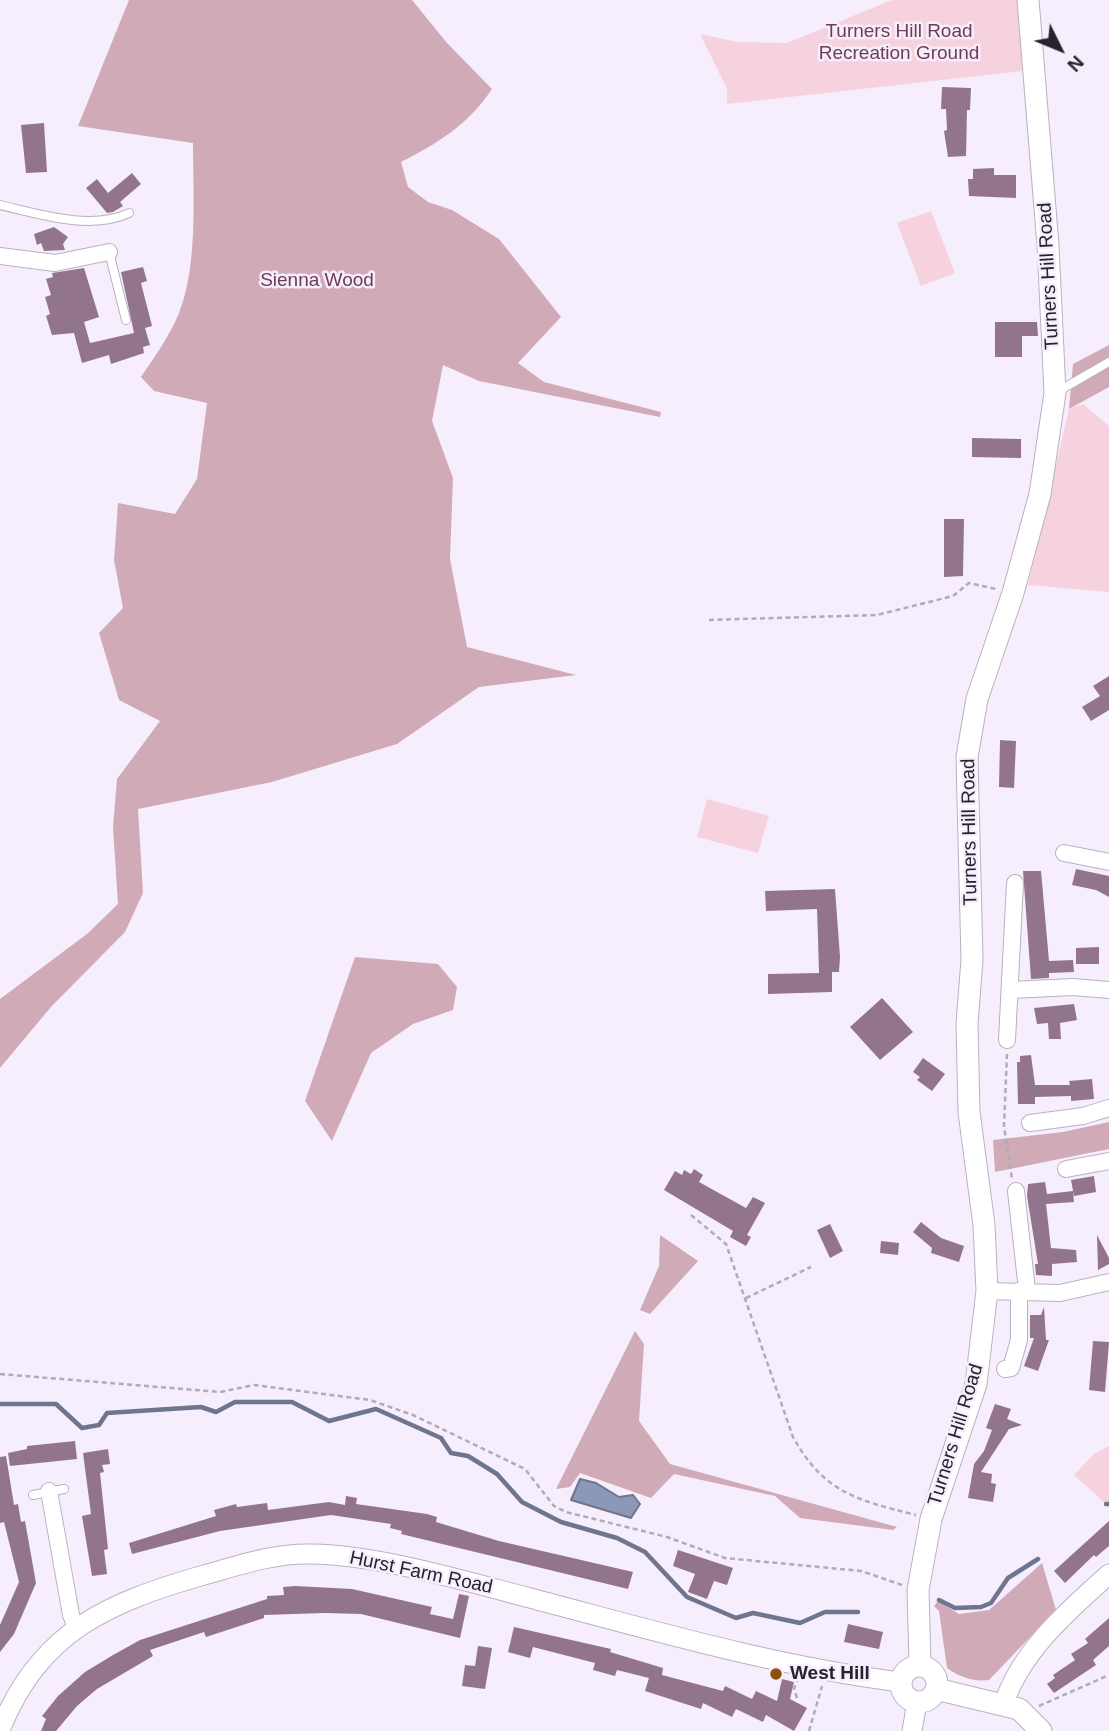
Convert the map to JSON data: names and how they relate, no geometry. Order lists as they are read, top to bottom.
{
  "streets": {
    "main road": ["Turners Hill Road"],
    "street": ["Hurst Farm Road"]
  },
  "crossings": [
    ["Turners Hill Road", "Hurst Farm Road"]
  ],
  "parks": ["Turners Hill Road Recreation Ground", "Sienna Wood"],
  "places": ["West Hill"],
  "north": "bottom right"
}
